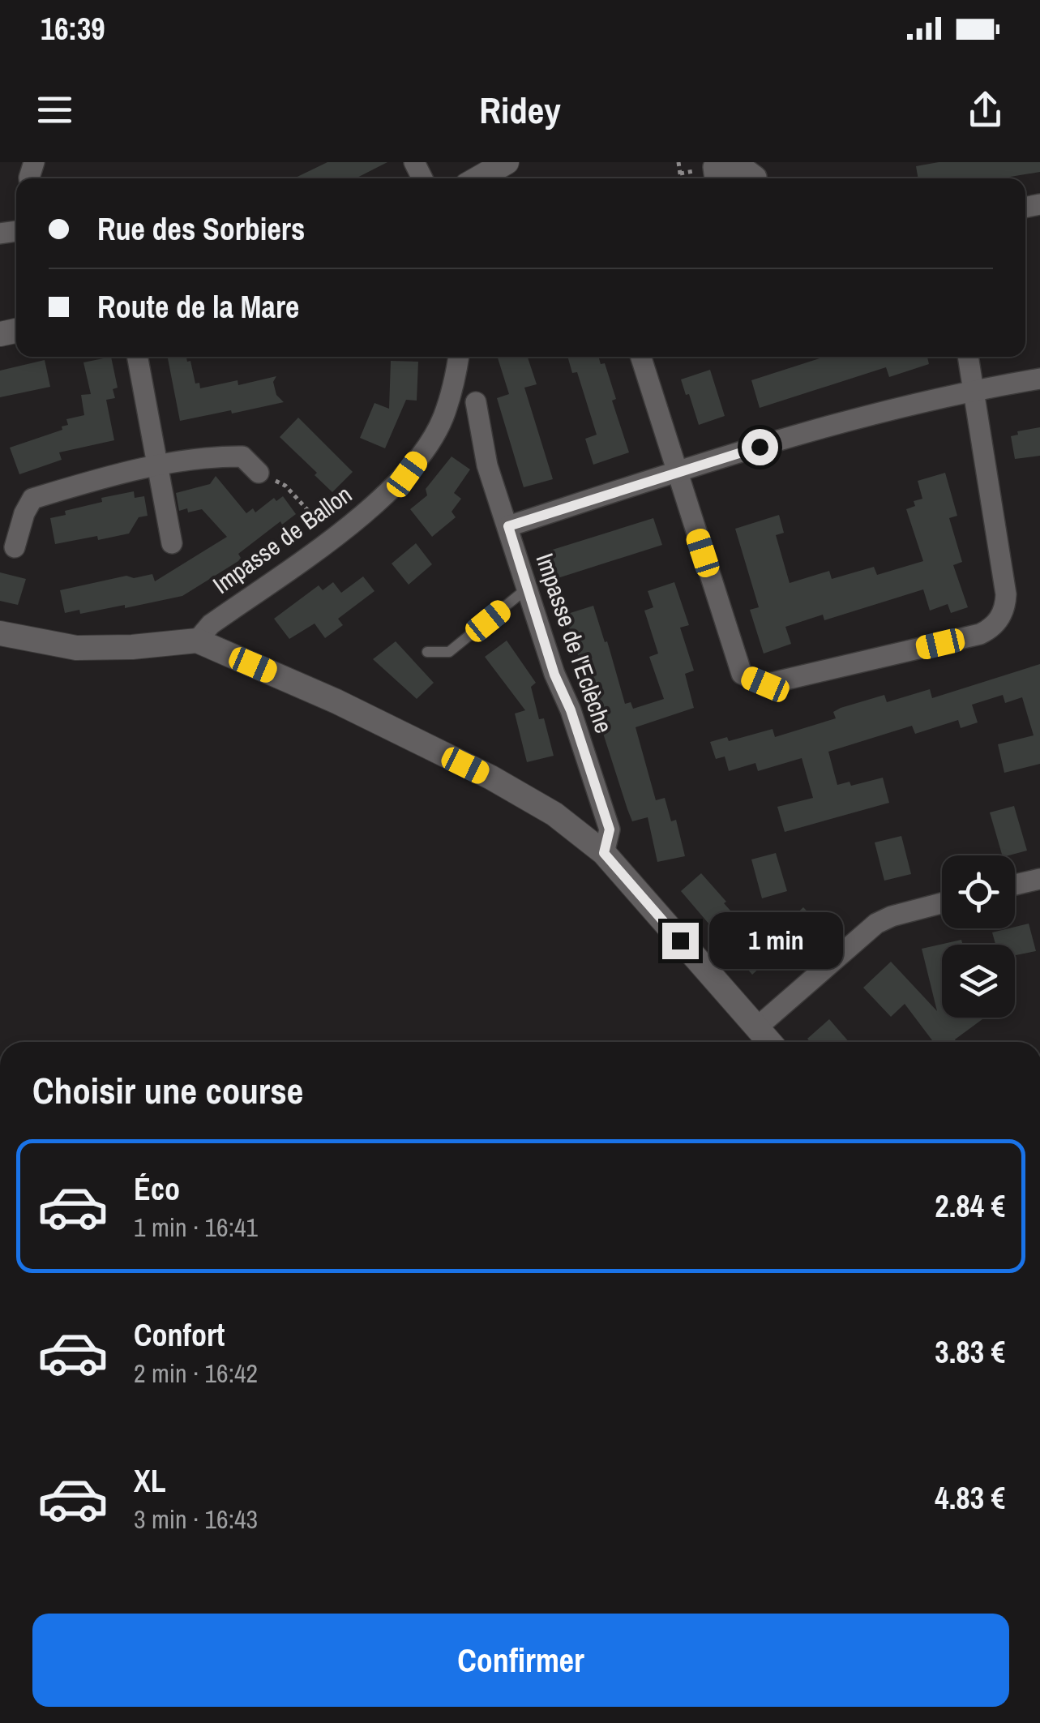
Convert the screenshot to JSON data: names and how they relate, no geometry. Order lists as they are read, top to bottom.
{
  "streets": {
    "street": ["Impasse de Ballon", "Impasse de l'Eclèche"]
  },
  "page": {
    "status": "16:39",
    "header": "Ridey",
    "banner": ["Rue des Sorbiers", "Route de la Mare"],
    "bubble": "1 min",
    "heading": "Choisir une course",
    "list": [
      {
        "name": "Éco",
        "note": "1 min · 16:41",
        "value": "2.84 €"
      },
      {
        "name": "Confort",
        "note": "2 min · 16:42",
        "value": "3.83 €"
      },
      {
        "name": "XL",
        "note": "3 min · 16:43",
        "value": "4.83 €"
      }
    ],
    "buttons": "Confirmer"
  }
}
